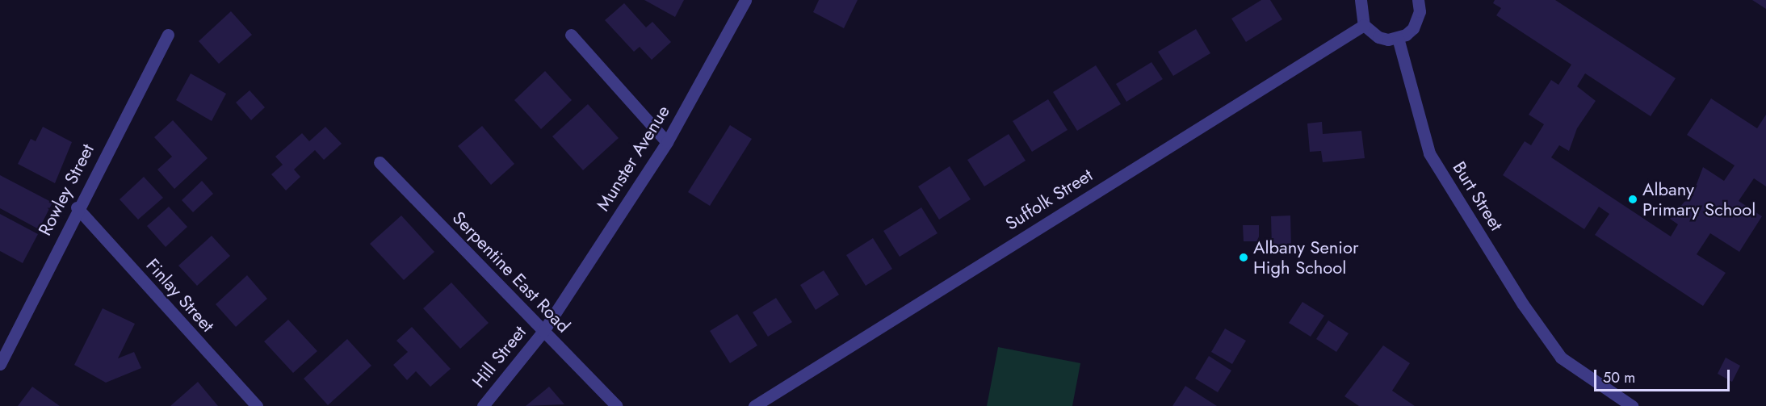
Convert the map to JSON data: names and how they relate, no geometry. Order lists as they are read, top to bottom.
{
  "streets": {
    "street": [
      "Munster Avenue",
      "Rowley Street",
      "Burt Street",
      "Suffolk Street",
      "Serpentine East Road",
      "Finlay Street",
      "Hill Street"
    ]
  },
  "crossings": [
    ["Munster Avenue", "Serpentine East Road"],
    ["Munster Avenue", "Hill Street"],
    ["Rowley Street", "Finlay Street"],
    ["Serpentine East Road", "Hill Street"]
  ],
  "places": ["Albany Primary School", "Albany Senior High School"],
  "scale_bar": "50 m"
}
